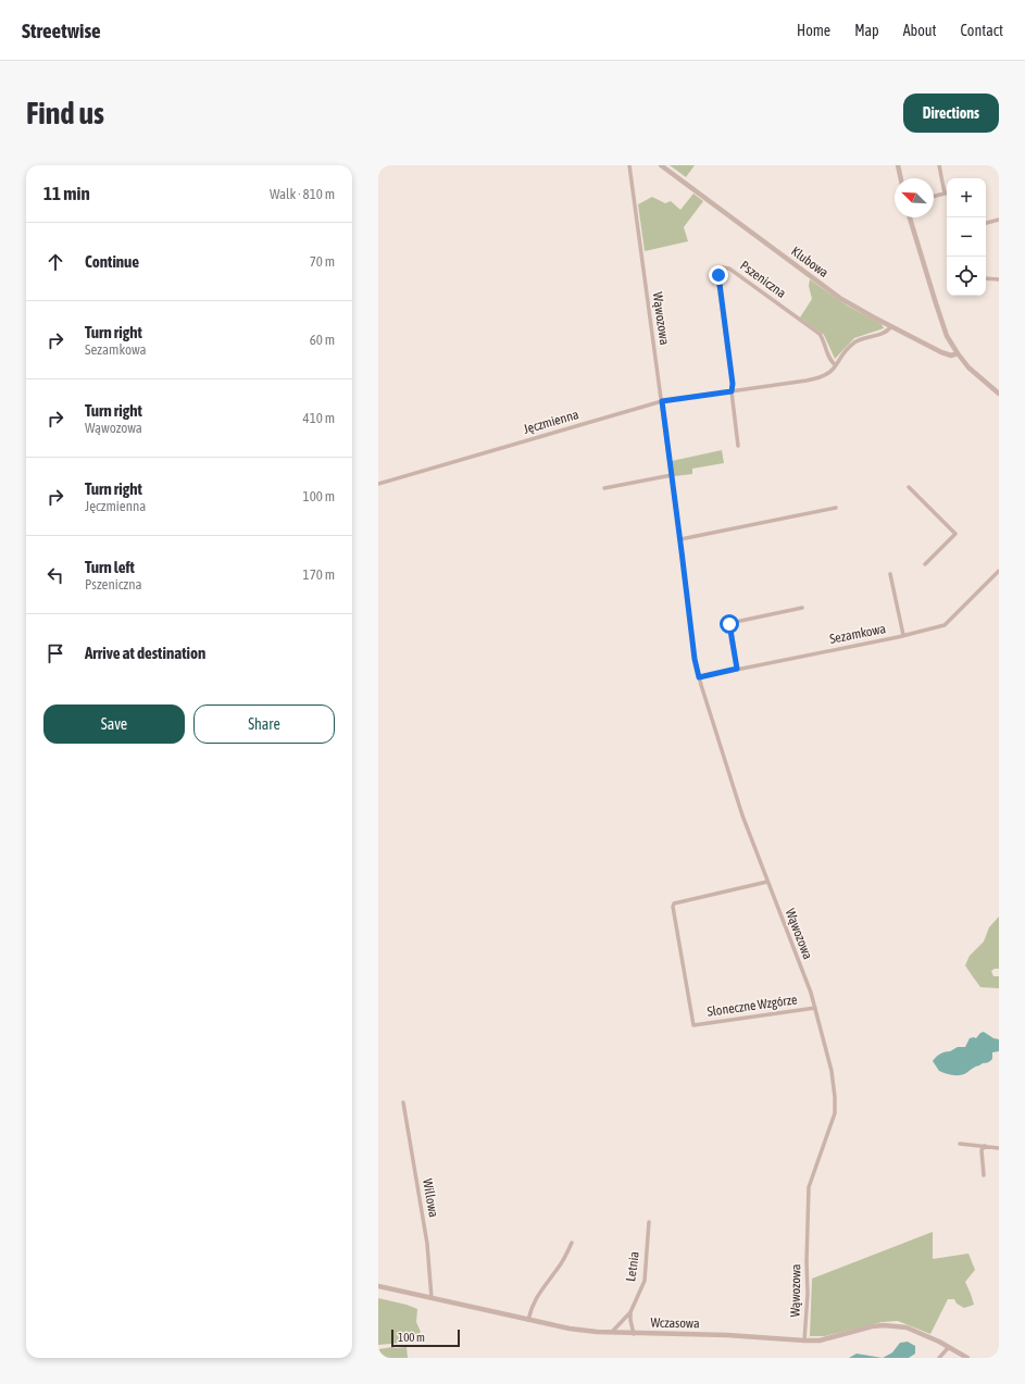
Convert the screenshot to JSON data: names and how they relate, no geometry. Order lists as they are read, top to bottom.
{
  "streets": {
    "street": [
      "Klubowa",
      "Pszeniczna",
      "Wąwozowa",
      "Jęczmienna",
      "Sezamkowa",
      "Słoneczne Wzgórze",
      "Willowa",
      "Letnia",
      "Wczasowa"
    ]
  },
  "crossings": [
    ["Klubowa", "Jęczmienna"],
    ["Pszeniczna", "Jęczmienna"],
    ["Wąwozowa", "Jęczmienna"],
    ["Wąwozowa", "Sezamkowa"],
    ["Wąwozowa", "Słoneczne Wzgórze"],
    ["Wąwozowa", "Wczasowa"],
    ["Willowa", "Wczasowa"],
    ["Letnia", "Wczasowa"]
  ],
  "scale_bar": "100 m",
  "north": "top left",
  "page": {
    "header": "Streetwise",
    "nav": [
      "Home",
      "Map",
      "About",
      "Contact"
    ],
    "buttons": [
      "Directions",
      ["Save", "Share"]
    ],
    "title": "Find us",
    "heading": ["11 min", "Walk · 810 m"],
    "map_buttons": ["+", "−"],
    "list": [
      ["Continue", "70 m"],
      ["Turn right", "Sezamkowa", "60 m"],
      ["Turn right", "Wąwozowa", "410 m"],
      ["Turn right", "Jęczmienna", "100 m"],
      ["Turn left", "Pszeniczna", "170 m"],
      "Arrive at destination"
    ],
    "scale": "100 m"
  }
}
